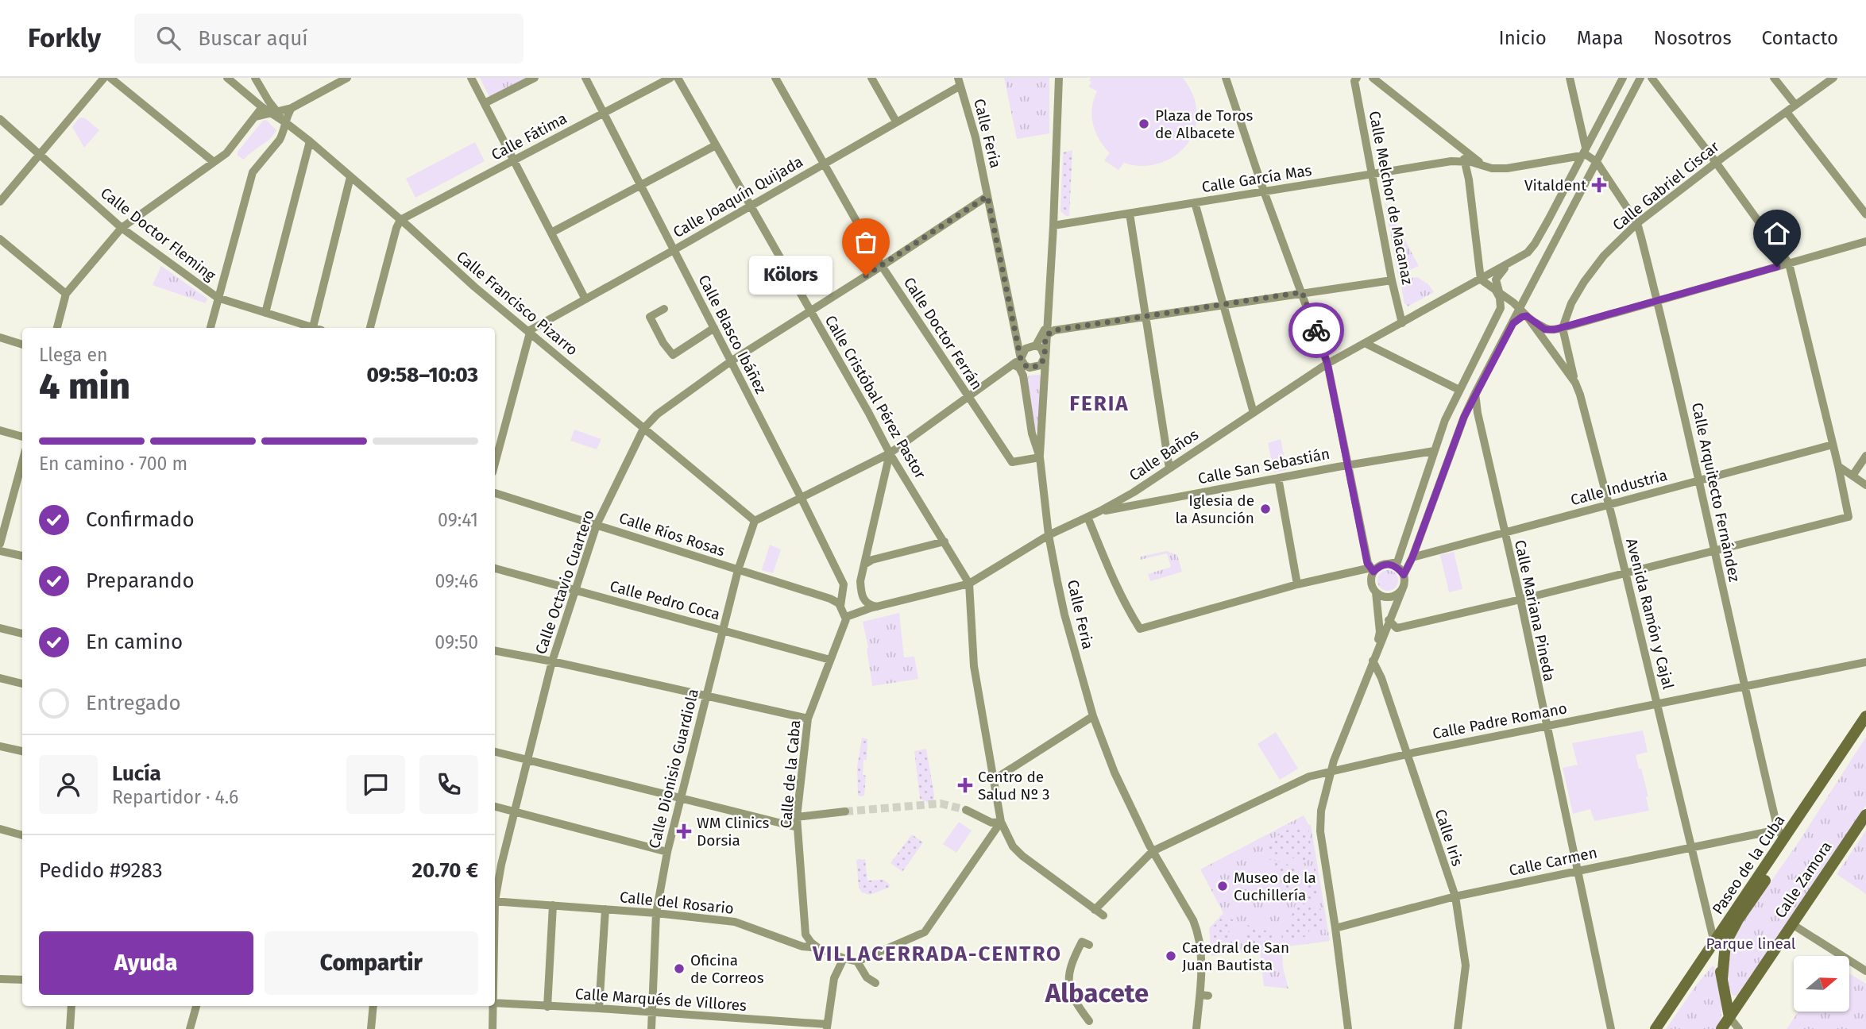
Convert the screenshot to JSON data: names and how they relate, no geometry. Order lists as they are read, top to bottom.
{
  "streets": {
    "main road": ["Paseo de la Cuba", "Calle Zamora"],
    "street": [
      "Calle Feria",
      "Calle Fátima",
      "Calle García Mas",
      "Calle Gabriel Ciscar",
      "Calle Joaquín Quijada",
      "Calle Melchor de Macanaz",
      "Calle Doctor Fleming",
      "Calle Francisco Pizarro",
      "Calle Doctor Ferrán",
      "Calle Blasco Ibáñez",
      "Calle Cristóbal Pérez Pastor",
      "Calle Baños",
      "Calle San Sebastián",
      "Calle Industria",
      "Calle Arquitecto Fernández",
      "Calle Ríos Rosas",
      "Calle Octavio Cuartero",
      "Calle Pedro Coca",
      "Calle Mariana Pineda",
      "Avenida Ramón y Cajal",
      "Calle Padre Romano",
      "Calle Dionisio Guardiola",
      "Calle de la Caba",
      "Calle Iris",
      "Calle Carmen",
      "Calle del Rosario",
      "Calle Marqués de Villores"
    ]
  },
  "crossings": [
    ["Calle Feria", "Calle García Mas"],
    ["Calle Feria", "Calle Joaquín Quijada"],
    ["Calle Feria", "Calle Doctor Ferrán"],
    ["Calle Feria", "Calle Baños"],
    ["Calle Feria", "Calle Octavio Cuartero"],
    ["Calle Feria", "Calle Padre Romano"],
    ["Calle Fátima", "Calle Francisco Pizarro"],
    ["Calle Fátima", "Calle Blasco Ibáñez"],
    ["Calle García Mas", "Calle Melchor de Macanaz"],
    ["Calle Gabriel Ciscar", "Calle Arquitecto Fernández"],
    ["Calle Joaquín Quijada", "Calle Francisco Pizarro"],
    ["Calle Joaquín Quijada", "Calle Doctor Ferrán"],
    ["Calle Joaquín Quijada", "Calle Blasco Ibáñez"],
    ["Calle Joaquín Quijada", "Calle Cristóbal Pérez Pastor"],
    ["Calle Melchor de Macanaz", "Calle Baños"],
    ["Calle Francisco Pizarro", "Calle Octavio Cuartero"],
    ["Calle Francisco Pizarro", "Calle Dionisio Guardiola"],
    ["Calle Doctor Ferrán", "Calle Octavio Cuartero"],
    ["Calle Blasco Ibáñez", "Calle Ríos Rosas"],
    ["Calle Blasco Ibáñez", "Calle Octavio Cuartero"],
    ["Calle Cristóbal Pérez Pastor", "Calle Baños"],
    ["Calle Cristóbal Pérez Pastor", "Calle Octavio Cuartero"],
    ["Calle Baños", "Calle San Sebastián"],
    ["Calle Baños", "Avenida Ramón y Cajal"],
    ["Calle Baños", "Calle de la Caba"],
    ["Calle Industria", "Calle Arquitecto Fernández"],
    ["Calle Industria", "Calle Mariana Pineda"],
    ["Calle Industria", "Avenida Ramón y Cajal"],
    ["Calle Arquitecto Fernández", "Calle Padre Romano"],
    ["Calle Arquitecto Fernández", "Calle Carmen"],
    ["Calle Arquitecto Fernández", "Paseo de la Cuba"],
    ["Calle Ríos Rosas", "Calle Octavio Cuartero"],
    ["Calle Ríos Rosas", "Calle Dionisio Guardiola"],
    ["Calle Octavio Cuartero", "Calle Pedro Coca"],
    ["Calle Pedro Coca", "Calle Dionisio Guardiola"],
    ["Calle Pedro Coca", "Calle de la Caba"],
    ["Calle Mariana Pineda", "Calle Padre Romano"],
    ["Calle Mariana Pineda", "Calle Carmen"],
    ["Avenida Ramón y Cajal", "Calle Padre Romano"],
    ["Avenida Ramón y Cajal", "Calle Carmen"],
    ["Avenida Ramón y Cajal", "Paseo de la Cuba"],
    ["Calle Padre Romano", "Calle Iris"],
    ["Calle Dionisio Guardiola", "Calle del Rosario"],
    ["Calle Dionisio Guardiola", "Calle Marqués de Villores"],
    ["Calle de la Caba", "Calle del Rosario"],
    ["Calle Iris", "Calle Carmen"],
    ["Calle Carmen", "Paseo de la Cuba"]
  ],
  "districts": ["FERIA", "VILLACERRADA-CENTRO", "Albacete"],
  "parks": ["Parque lineal"],
  "places": {
    "other": [
      "Plaza de Toros de Albacete",
      "Kölors",
      "Iglesia de la Asunción",
      "Museo de la Cuchillería",
      "Catedral de San Juan Bautista",
      "Oficina de Correos"
    ],
    "health": ["Vitaldent", "Centro de Salud Nº 3", "WM Clinics Dorsia"]
  },
  "north": "right",
  "page": {
    "header": "Forkly",
    "search": "Buscar aquí",
    "nav": [
      "Inicio",
      "Mapa",
      "Nosotros",
      "Contacto"
    ],
    "bubble": "Kölors",
    "heading": ["4 min", "Llega en", "09:58–10:03"],
    "panel": [
      "Lucía",
      "Repartidor · 4.6",
      "Pedido #9283",
      "20.70 €"
    ],
    "bar": "En camino · 700 m",
    "list": [
      ["Confirmado", "09:41"],
      ["Preparando", "09:46"],
      ["En camino", "09:50"],
      "Entregado"
    ],
    "buttons": ["Ayuda", "Compartir"]
  }
}
